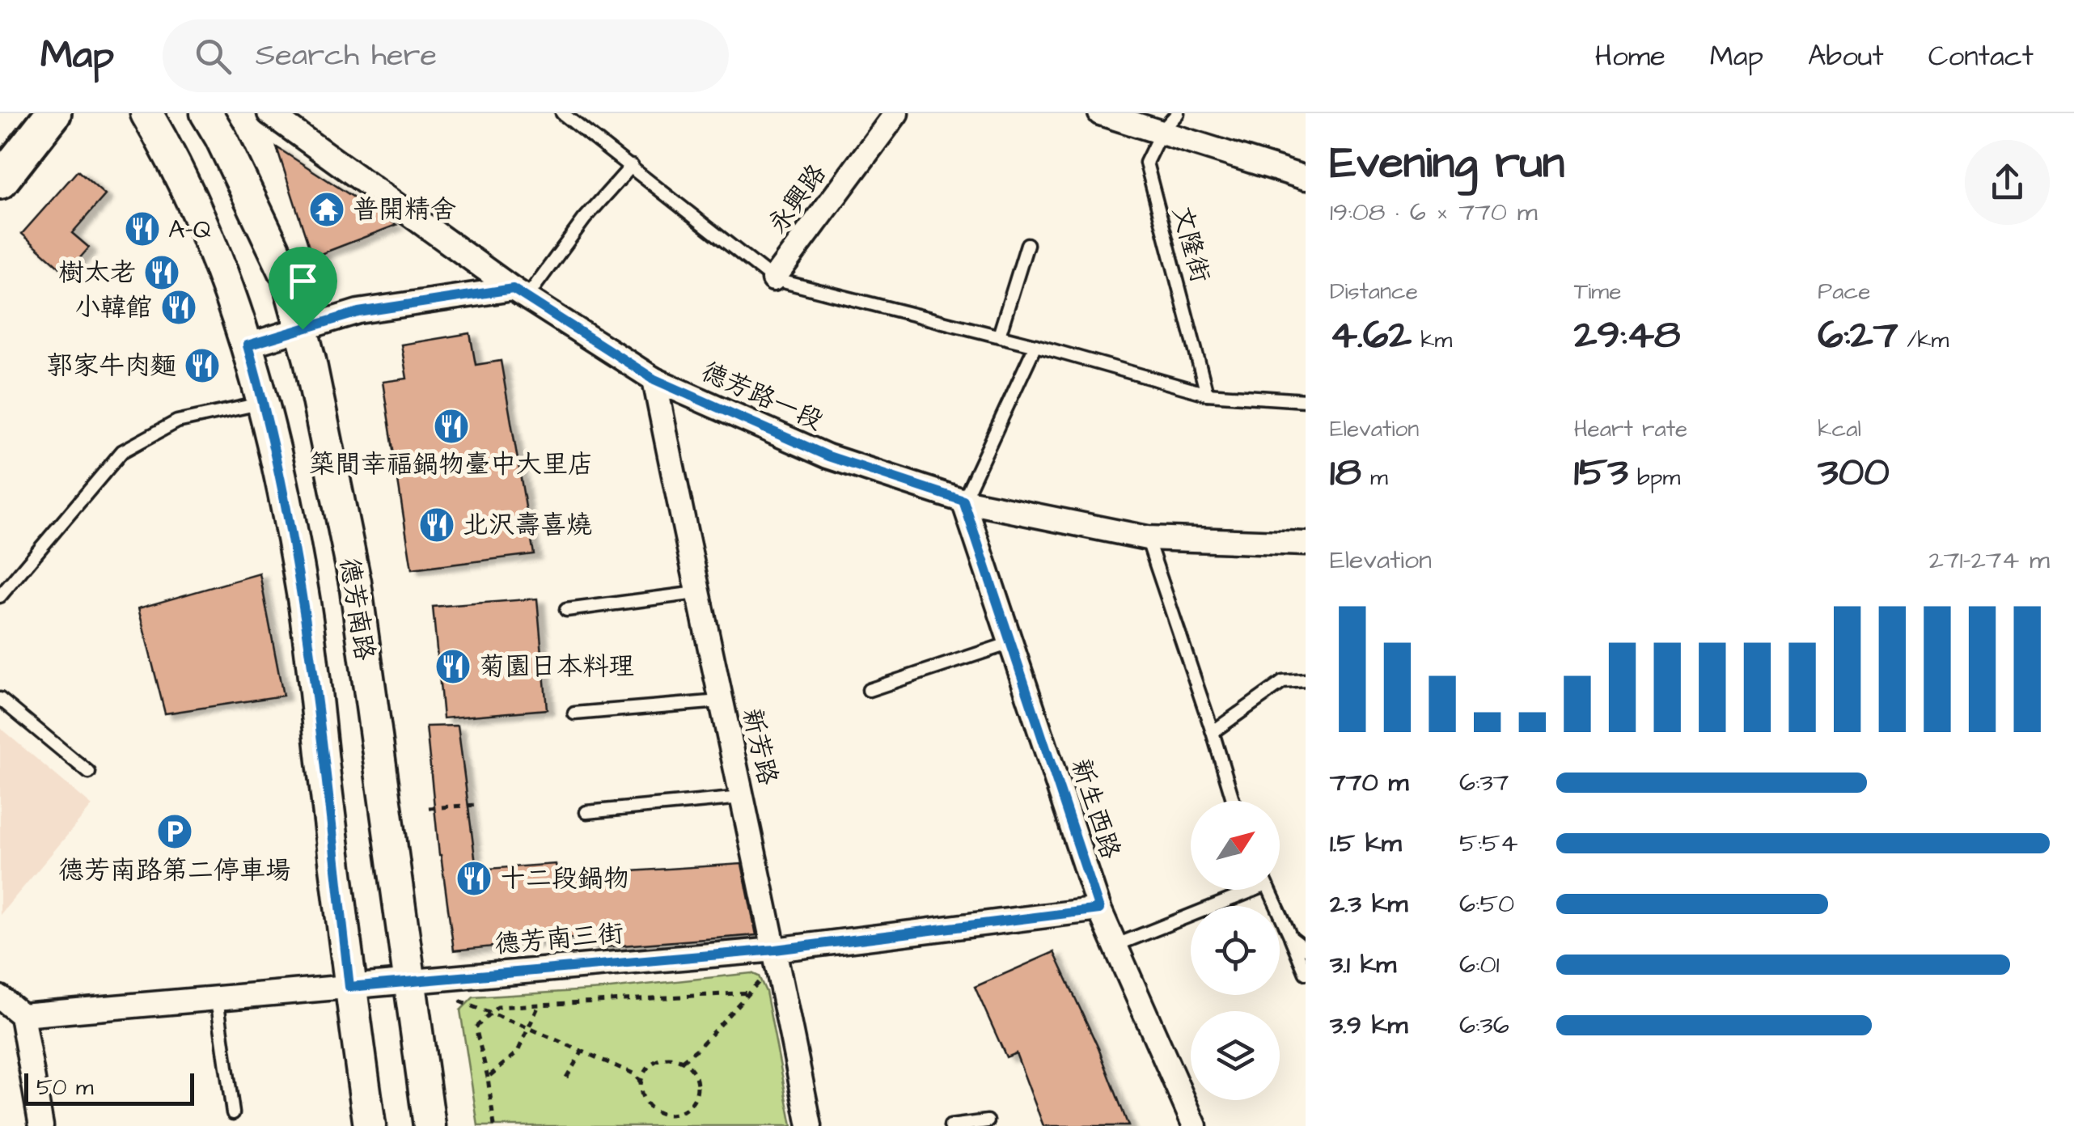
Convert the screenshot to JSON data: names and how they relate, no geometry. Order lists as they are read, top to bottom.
{
  "streets": {
    "street": [
      "永興路",
      "德芳路一段",
      "德芳南路",
      "新芳路",
      "新生西路",
      "德芳南三街"
    ],
    "lane": ["文隆街"]
  },
  "crossings": [
    ["德芳路一段", "新芳路"],
    ["德芳路一段", "新生西路"],
    ["德芳南路", "德芳南三街"],
    ["新芳路", "德芳南三街"],
    ["新生西路", "德芳南三街"]
  ],
  "places": {
    "temple": ["普開精舍"],
    "restaurant": [
      "A-Q",
      "樹太老",
      "小韓館",
      "郭家牛肉麵",
      "築間幸福鍋物臺中大里店",
      "北沢壽喜燒",
      "菊園日本料理",
      "十二段鍋物"
    ],
    "parking": ["德芳南路第二停車場"]
  },
  "scale_bar": "50 m",
  "north": "top right",
  "page": {
    "header": "Map",
    "search": "Search here",
    "nav": [
      "Home",
      "Map",
      "About",
      "Contact"
    ],
    "heading": ["Evening run", "19:08 · 6 × 770 m"],
    "stats": [
      ["Distance", "4.62 km"],
      ["Time", "29:48"],
      ["Pace", "6:27 /km"],
      ["Elevation", "18 m"],
      ["Heart rate", "153 bpm"],
      ["kcal", "300"]
    ],
    "chart": ["Elevation", "271–274 m"],
    "list": [
      {
        "name": "770 m",
        "note": "6:37"
      },
      {
        "name": "1.5 km",
        "note": "5:54"
      },
      {
        "name": "2.3 km",
        "note": "6:50"
      },
      {
        "name": "3.1 km",
        "note": "6:01"
      },
      {
        "name": "3.9 km",
        "note": "6:36"
      }
    ],
    "scale": "50 m"
  }
}
